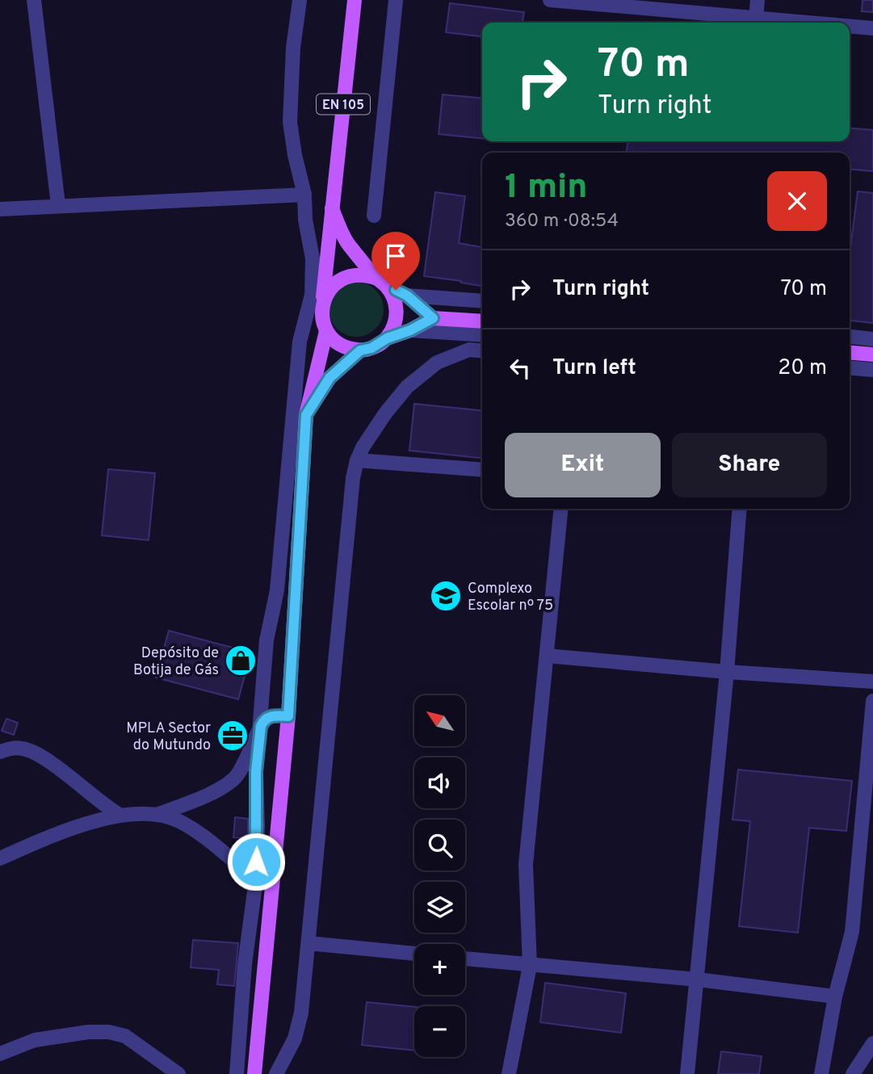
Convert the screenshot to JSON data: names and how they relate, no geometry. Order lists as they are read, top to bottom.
{
  "streets": {
    "main road": ["EN 105"]
  },
  "places": {
    "school or university": ["Complexo Escolar nº 75"],
    "shop": ["Depósito de Botija de Gás"],
    "office": ["MPLA Sector do Mutundo"]
  },
  "north": "top left",
  "page": {
    "turn": ["70 m", "Turn right"],
    "heading": ["1 min", "360 m · 08:54"],
    "list": [
      {
        "name": "Turn right",
        "value": "70 m"
      },
      {
        "name": "Turn left",
        "value": "20 m"
      }
    ],
    "buttons": ["Exit", "Share"],
    "map_buttons": ["+", "−"]
  }
}
